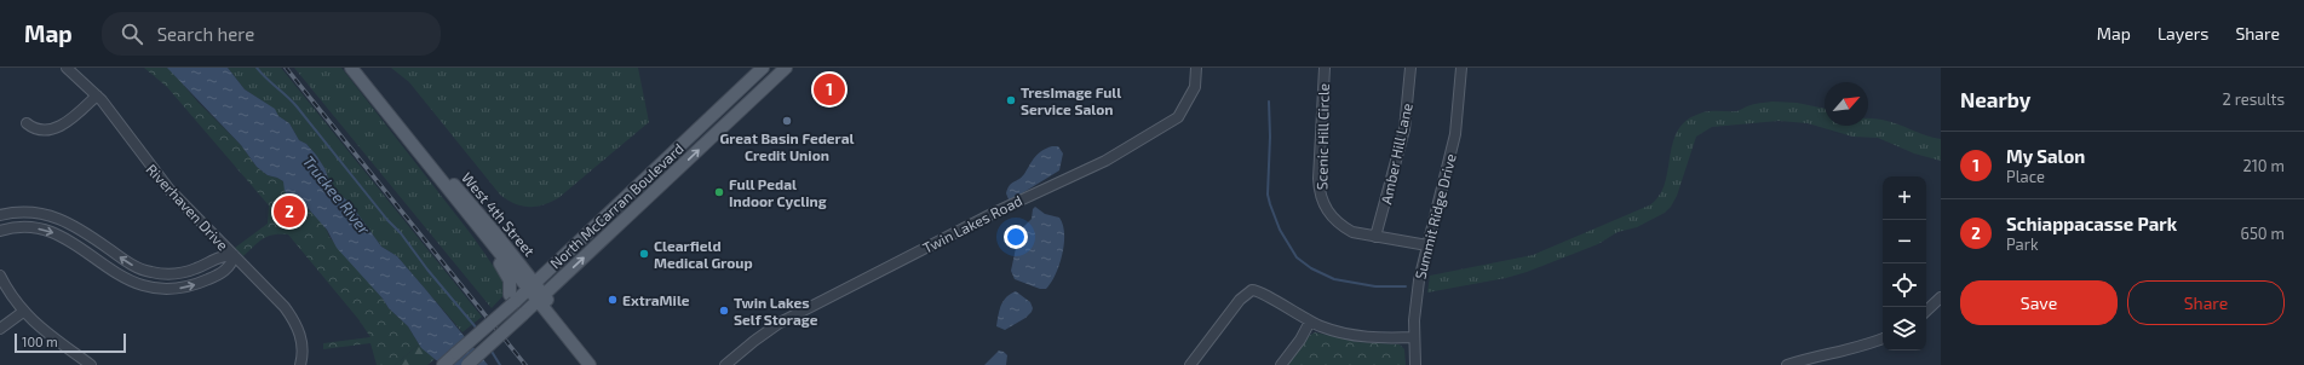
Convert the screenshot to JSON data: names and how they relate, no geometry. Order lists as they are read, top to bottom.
{
  "streets": {
    "main road": ["North McCarran Boulevard", "West 4th Street"],
    "street": [
      "Scenic Hill Circle",
      "Amber Hill Lane",
      "Riverhaven Drive",
      "Summit Ridge Drive",
      "Twin Lakes Road"
    ]
  },
  "crossings": [
    ["Scenic Hill Circle", "Amber Hill Lane"],
    ["Scenic Hill Circle", "Summit Ridge Drive"],
    ["North McCarran Boulevard", "West 4th Street"]
  ],
  "water": ["Truckee River"],
  "places": [
    "TresImage Full Service Salon",
    "Great Basin Federal Credit Union",
    "Full Pedal Indoor Cycling",
    "Clearfield Medical Group",
    "ExtraMile",
    "Twin Lakes Self Storage"
  ],
  "scale_bar": "100 m",
  "north": "top right",
  "page": {
    "header": "Map",
    "search": "Search here",
    "nav": ["Map", "Layers", "Share"],
    "heading": ["Nearby", "2 results"],
    "pins": ["1", "2"],
    "list": [
      {
        "mark": "1",
        "name": "My Salon",
        "note": "Place",
        "value": "210 m"
      },
      {
        "mark": "2",
        "name": "Schiappacasse Park",
        "note": "Park",
        "value": "650 m"
      }
    ],
    "map_buttons": ["+", "−"],
    "buttons": ["Save", "Share"],
    "scale": "100 m"
  }
}
